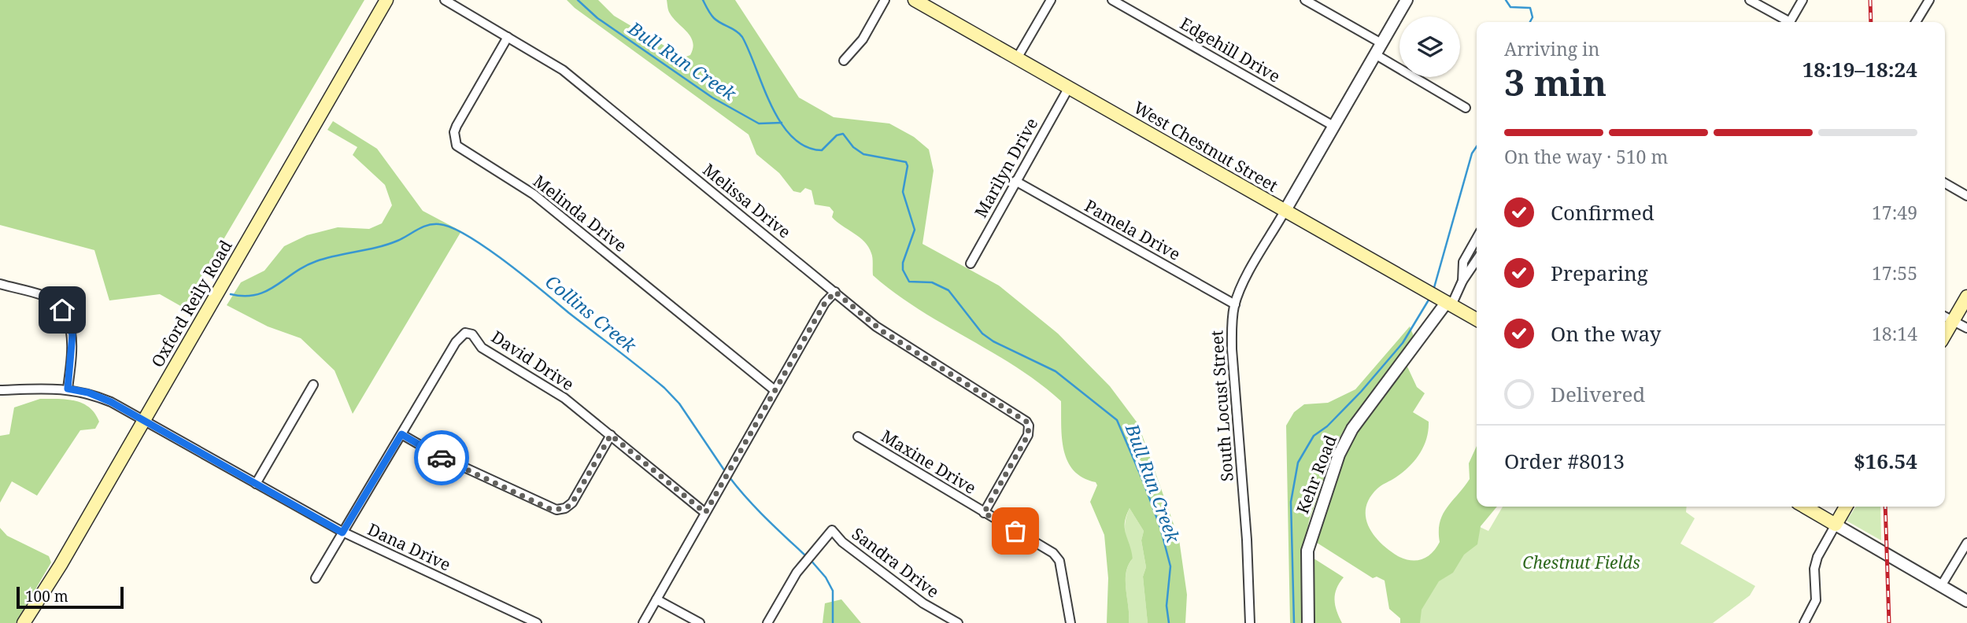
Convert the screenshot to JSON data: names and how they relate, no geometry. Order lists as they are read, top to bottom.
{
  "streets": {
    "main road": ["West Chestnut Street", "Oxford Reily Road"],
    "street": [
      "Edgehill Drive",
      "Marilyn Drive",
      "Melissa Drive",
      "Melinda Drive",
      "Pamela Drive",
      "David Drive",
      "South Locust Street",
      "Maxine Drive",
      "Kehr Road",
      "Dana Drive",
      "Sandra Drive"
    ]
  },
  "crossings": [
    ["Edgehill Drive", "South Locust Street"],
    ["West Chestnut Street", "Marilyn Drive"],
    ["West Chestnut Street", "South Locust Street"],
    ["West Chestnut Street", "Kehr Road"],
    ["Marilyn Drive", "Pamela Drive"],
    ["Melissa Drive", "Melinda Drive"],
    ["Melissa Drive", "Maxine Drive"],
    ["Pamela Drive", "South Locust Street"],
    ["Oxford Reily Road", "Dana Drive"],
    ["David Drive", "Dana Drive"]
  ],
  "water": ["Bull Run Creek", "Collins Creek"],
  "parks": ["Chestnut Fields"],
  "scale_bar": "100 m",
  "page": {
    "heading": ["3 min", "Arriving in", "18:19–18:24"],
    "panel": ["Order #8013", "$16.54"],
    "bar": "On the way · 510 m",
    "list": [
      ["Confirmed", "17:49"],
      ["Preparing", "17:55"],
      ["On the way", "18:14"],
      "Delivered"
    ],
    "scale": "100 m"
  }
}
